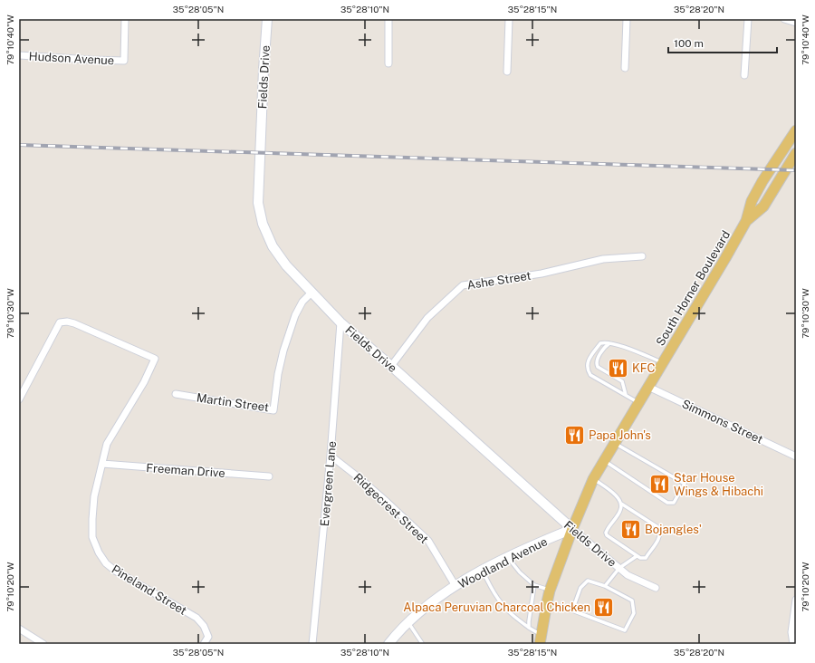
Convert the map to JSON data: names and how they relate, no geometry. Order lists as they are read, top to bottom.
{
  "streets": {
    "main road": ["South Horner Boulevard"],
    "street": [
      "Hudson Avenue",
      "Fields Drive",
      "Ashe Street",
      "Martin Street",
      "Simmons Street",
      "Freeman Drive",
      "Evergreen Lane",
      "Ridgecrest Street",
      "Woodland Avenue",
      "Pineland Street"
    ]
  },
  "crossings": [
    ["Fields Drive", "Ashe Street"],
    ["Fields Drive", "South Horner Boulevard"],
    ["Fields Drive", "Martin Street"],
    ["Fields Drive", "Evergreen Lane"],
    ["Fields Drive", "Woodland Avenue"],
    ["South Horner Boulevard", "Simmons Street"],
    ["South Horner Boulevard", "Woodland Avenue"],
    ["Freeman Drive", "Pineland Street"],
    ["Evergreen Lane", "Ridgecrest Street"],
    ["Ridgecrest Street", "Woodland Avenue"]
  ],
  "places": {
    "restaurant": [
      "KFC",
      "Papa John's",
      "Star House Wings & Hibachi",
      "Bojangles'",
      "Alpaca Peruvian Charcoal Chicken"
    ]
  },
  "scale_bar": "100 m",
  "coordinates": [
    "35°28'05\"N",
    "35°28'10\"N",
    "35°28'15\"N",
    "35°28'20\"N",
    "79°10'40\"W",
    "79°10'30\"W",
    "79°10'20\"W"
  ]
}
